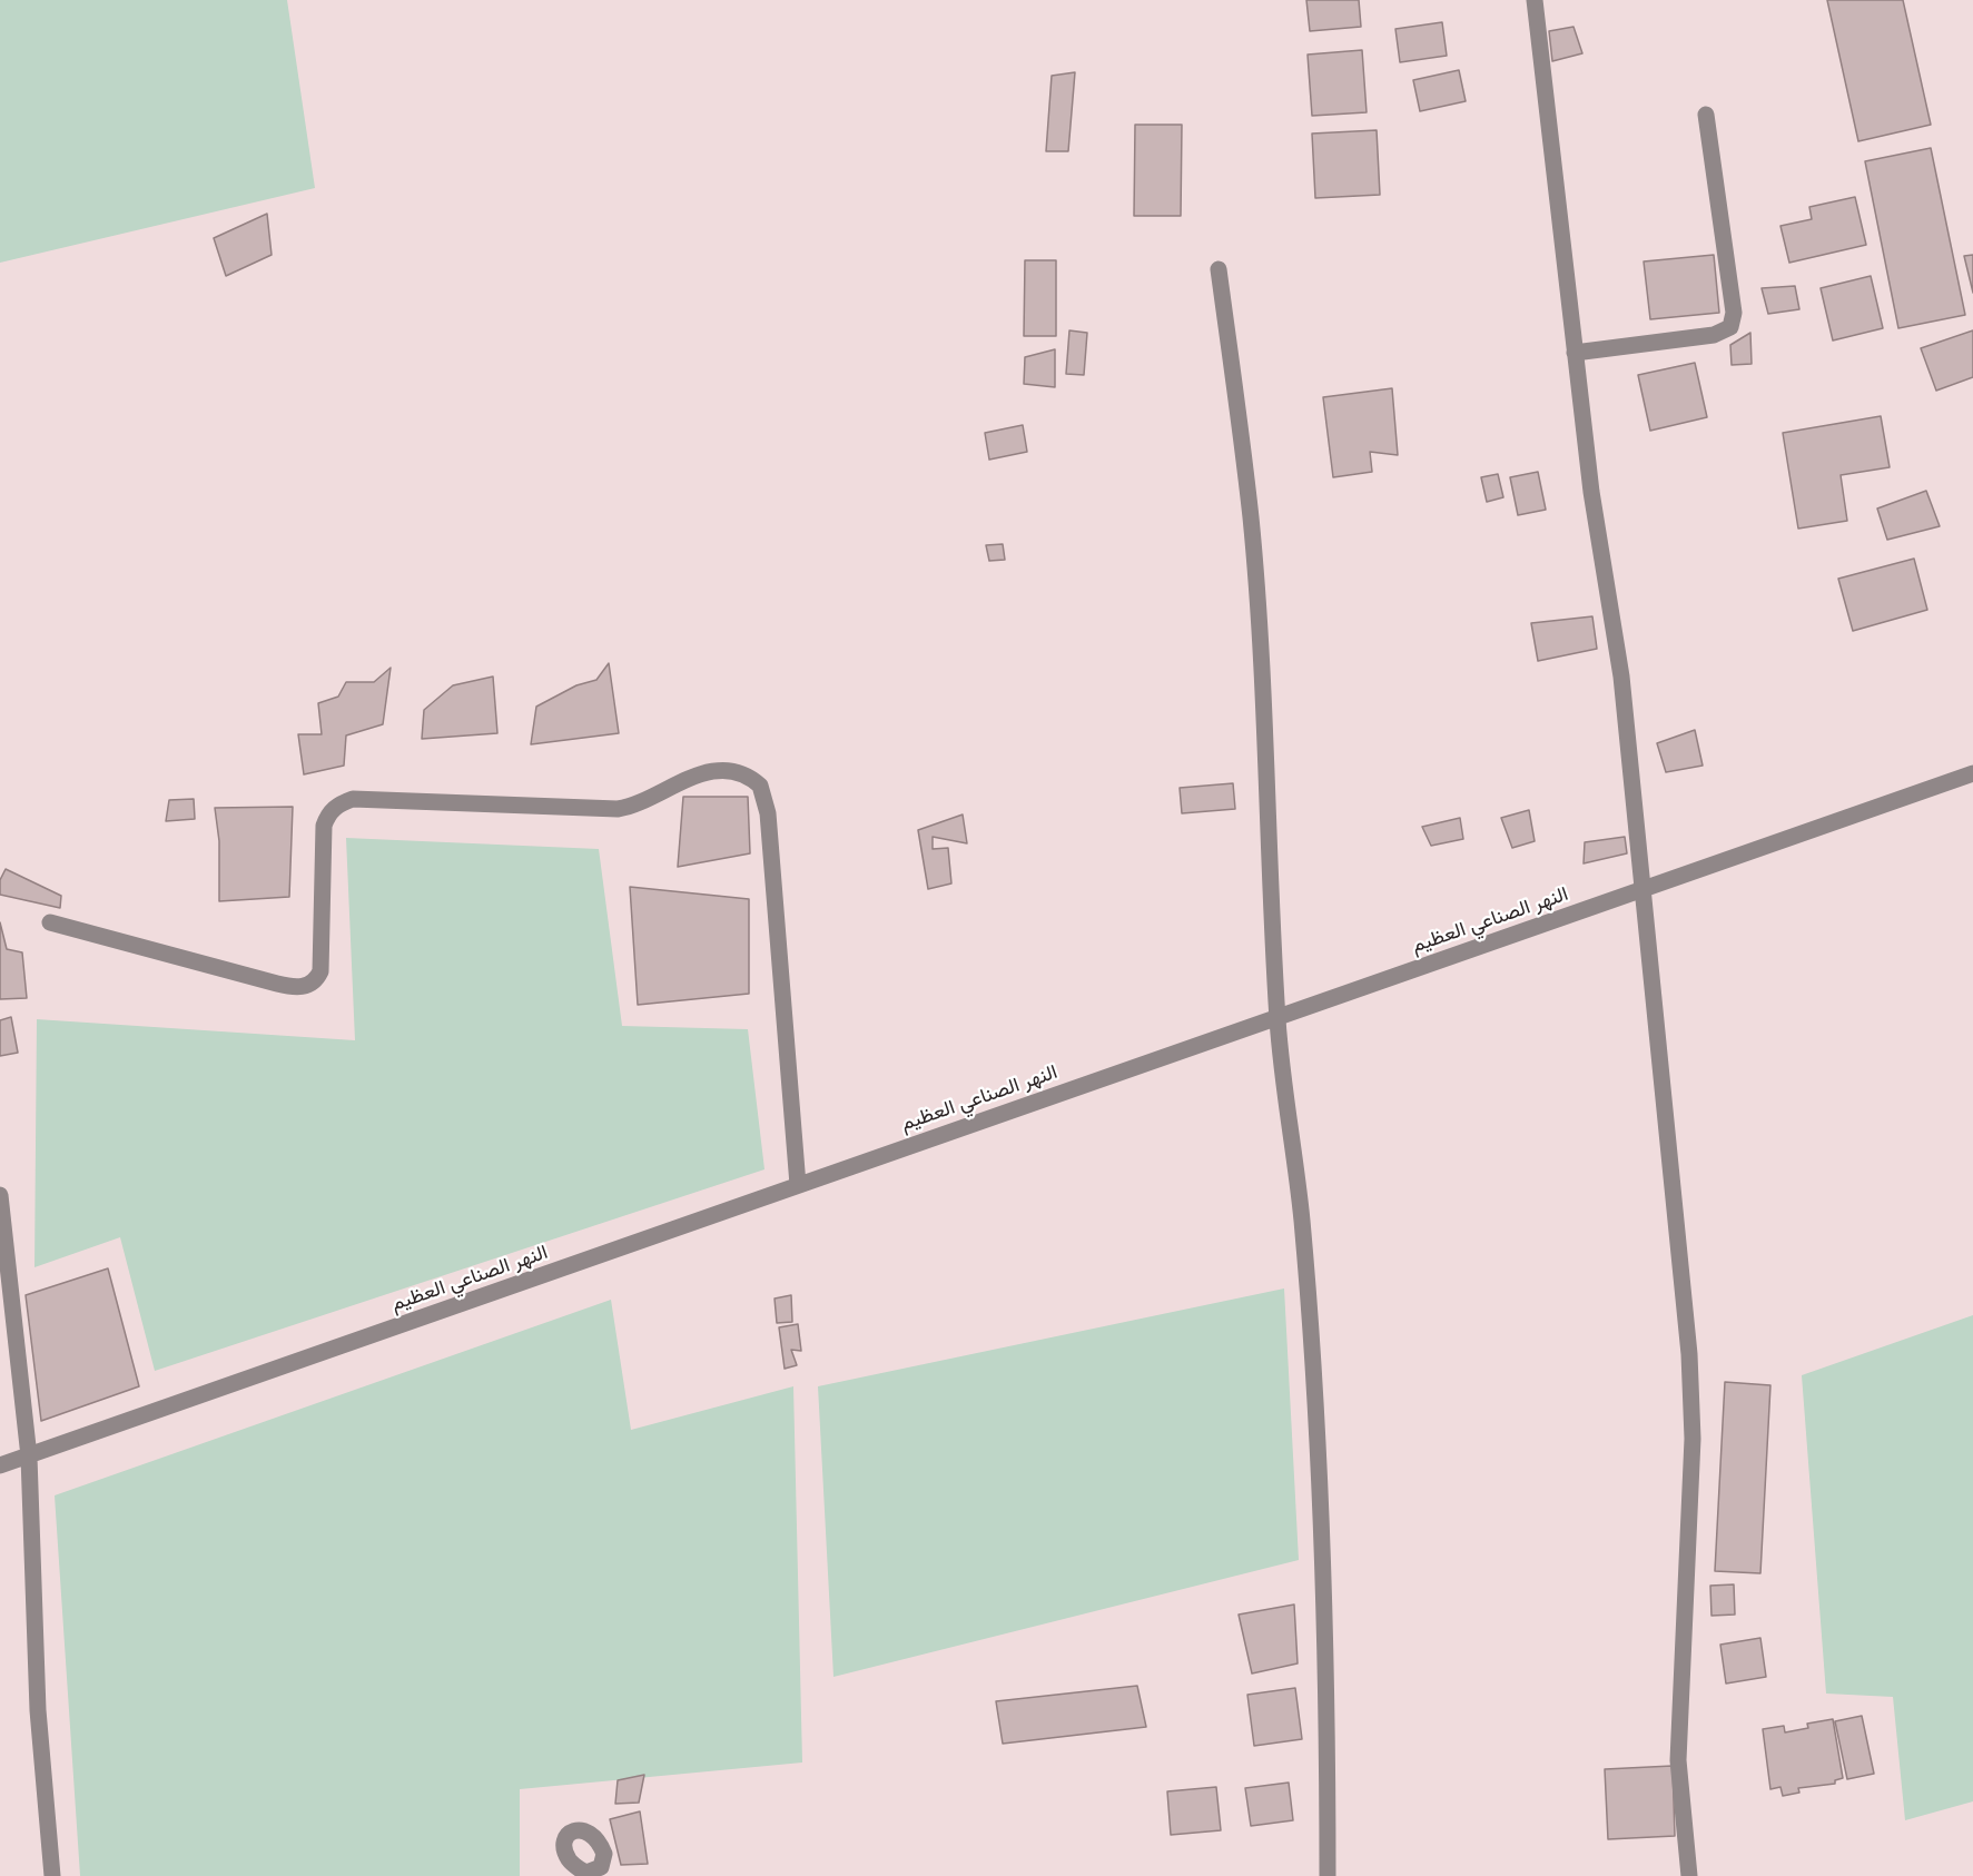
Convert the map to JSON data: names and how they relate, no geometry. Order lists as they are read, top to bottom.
{
  "streets": {
    "street": ["النهر الصناعي العظيم"]
  }
}
